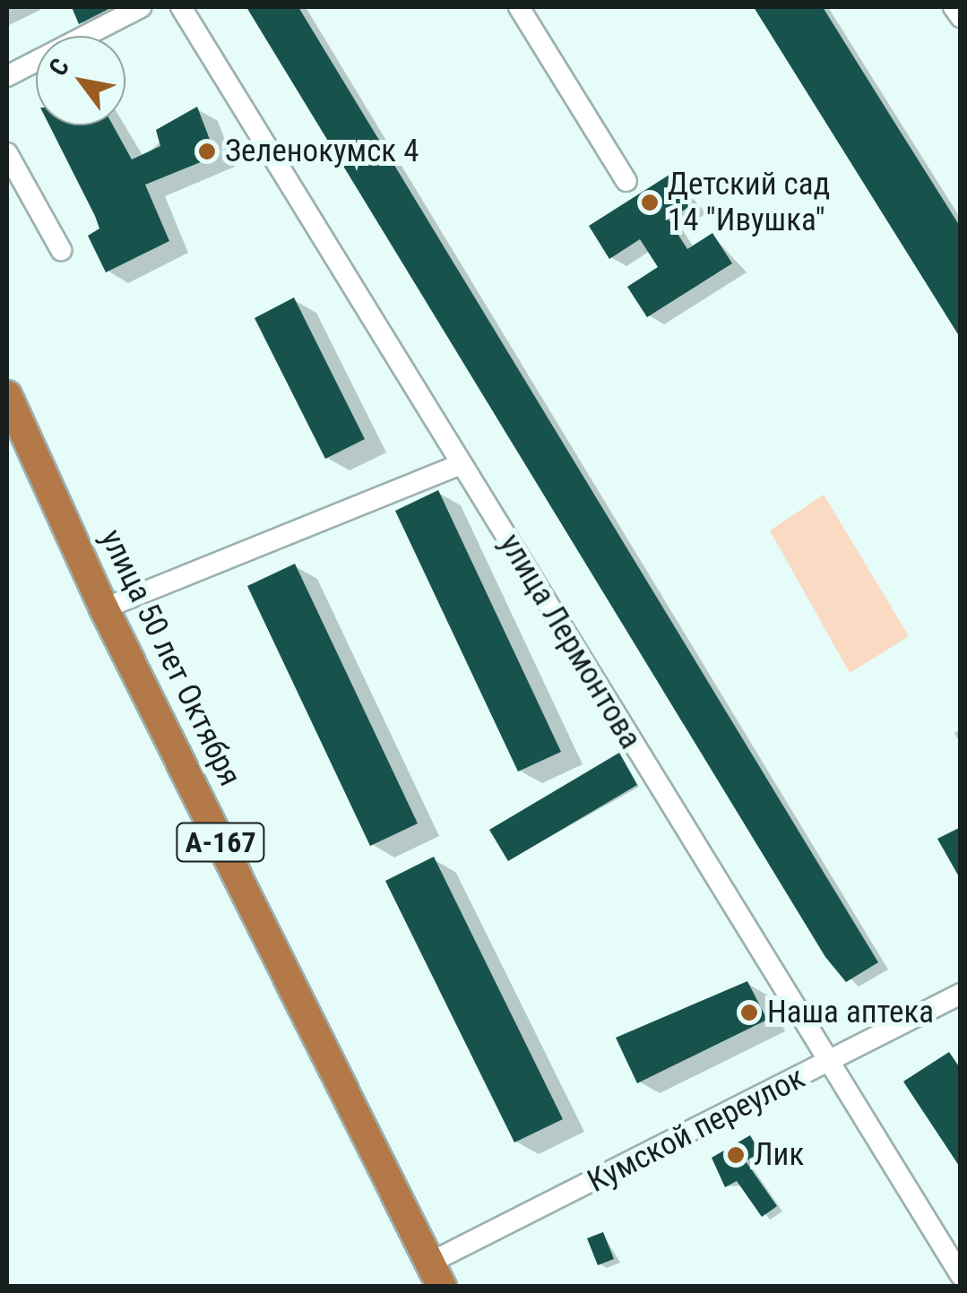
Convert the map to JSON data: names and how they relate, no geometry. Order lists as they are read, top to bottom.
{
  "streets": {
    "highway": ["улица 50 лет Октября", "А-167"],
    "street": ["улица Лермонтова", "Кумской переулок"]
  },
  "crossings": [
    ["улица Лермонтова", "Кумской переулок"],
    ["улица 50 лет Октября", "Кумской переулок"]
  ],
  "places": [
    "Зеленокумск 4",
    "Детский сад 14 \"Ивушка\"",
    "Наша аптека",
    "Лик"
  ],
  "north": "top left"
}
